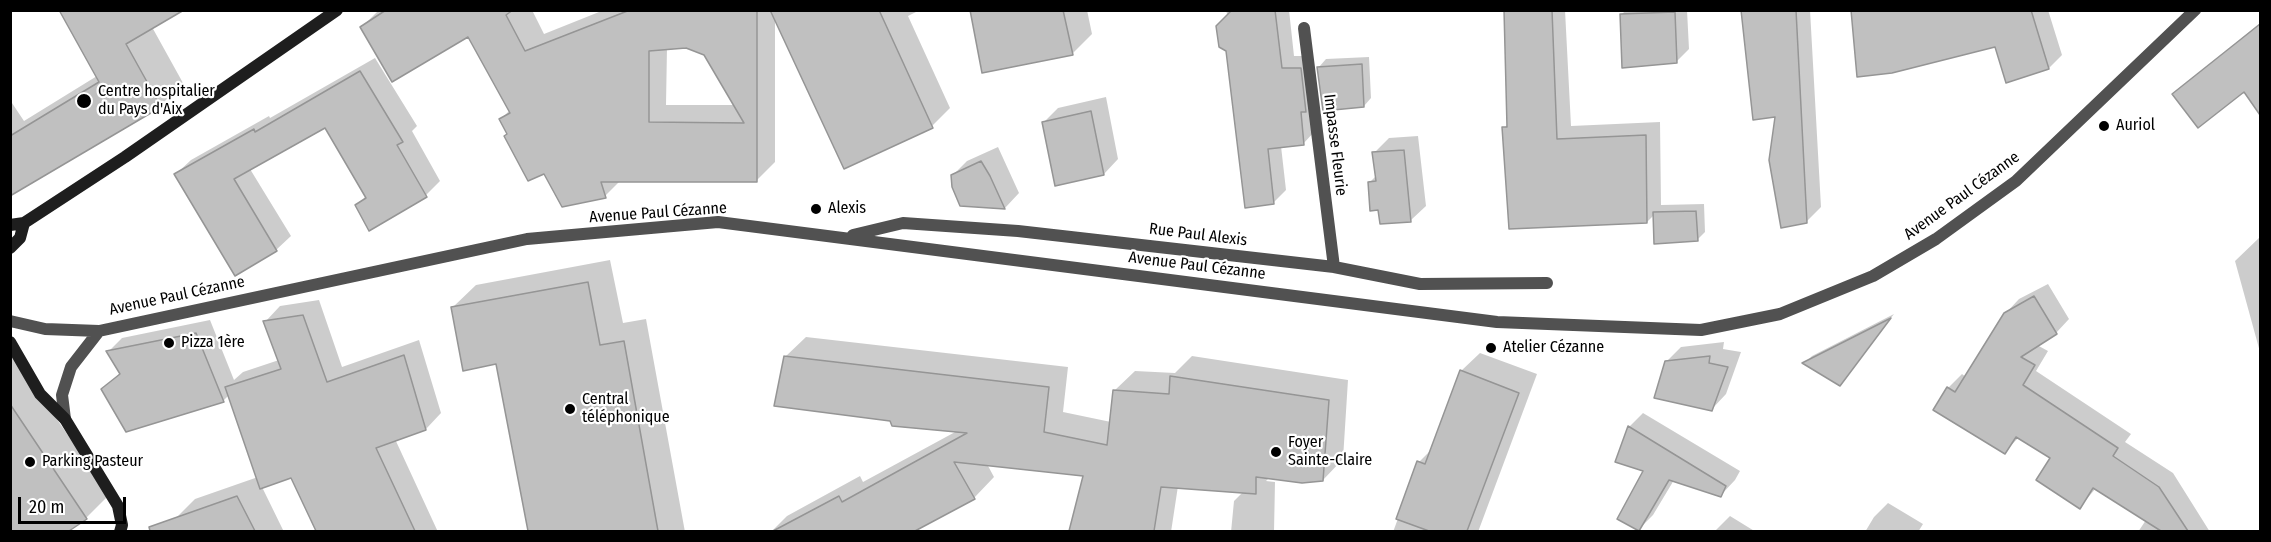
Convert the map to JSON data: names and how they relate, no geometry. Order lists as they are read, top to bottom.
{
  "streets": {
    "street": ["Impasse Fleurie", "Avenue Paul Cézanne", "Rue Paul Alexis"]
  },
  "crossings": [
    ["Impasse Fleurie", "Rue Paul Alexis"],
    ["Avenue Paul Cézanne", "Rue Paul Alexis"]
  ],
  "places": [
    "Centre hospitalier du Pays d'Aix",
    "Auriol",
    "Alexis",
    "Pizza 1ère",
    "Atelier Cézanne",
    "Central téléphonique",
    "Foyer Sainte-Claire",
    "Parking Pasteur"
  ],
  "scale_bar": "20 m"
}
